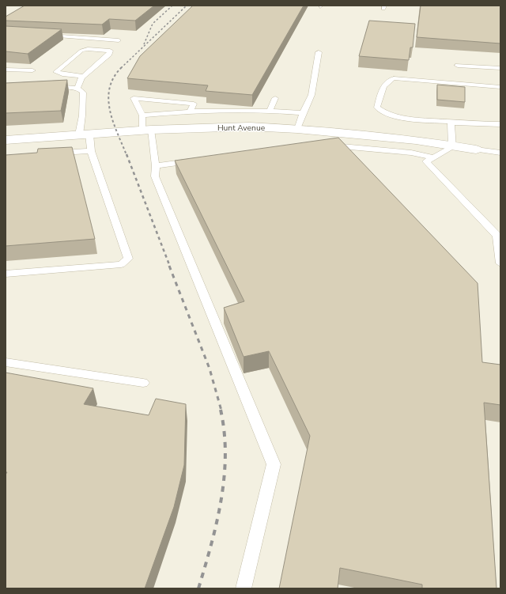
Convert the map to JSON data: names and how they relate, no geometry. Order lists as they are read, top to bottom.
{
  "streets": {
    "street": ["Hunt Avenue"]
  }
}
